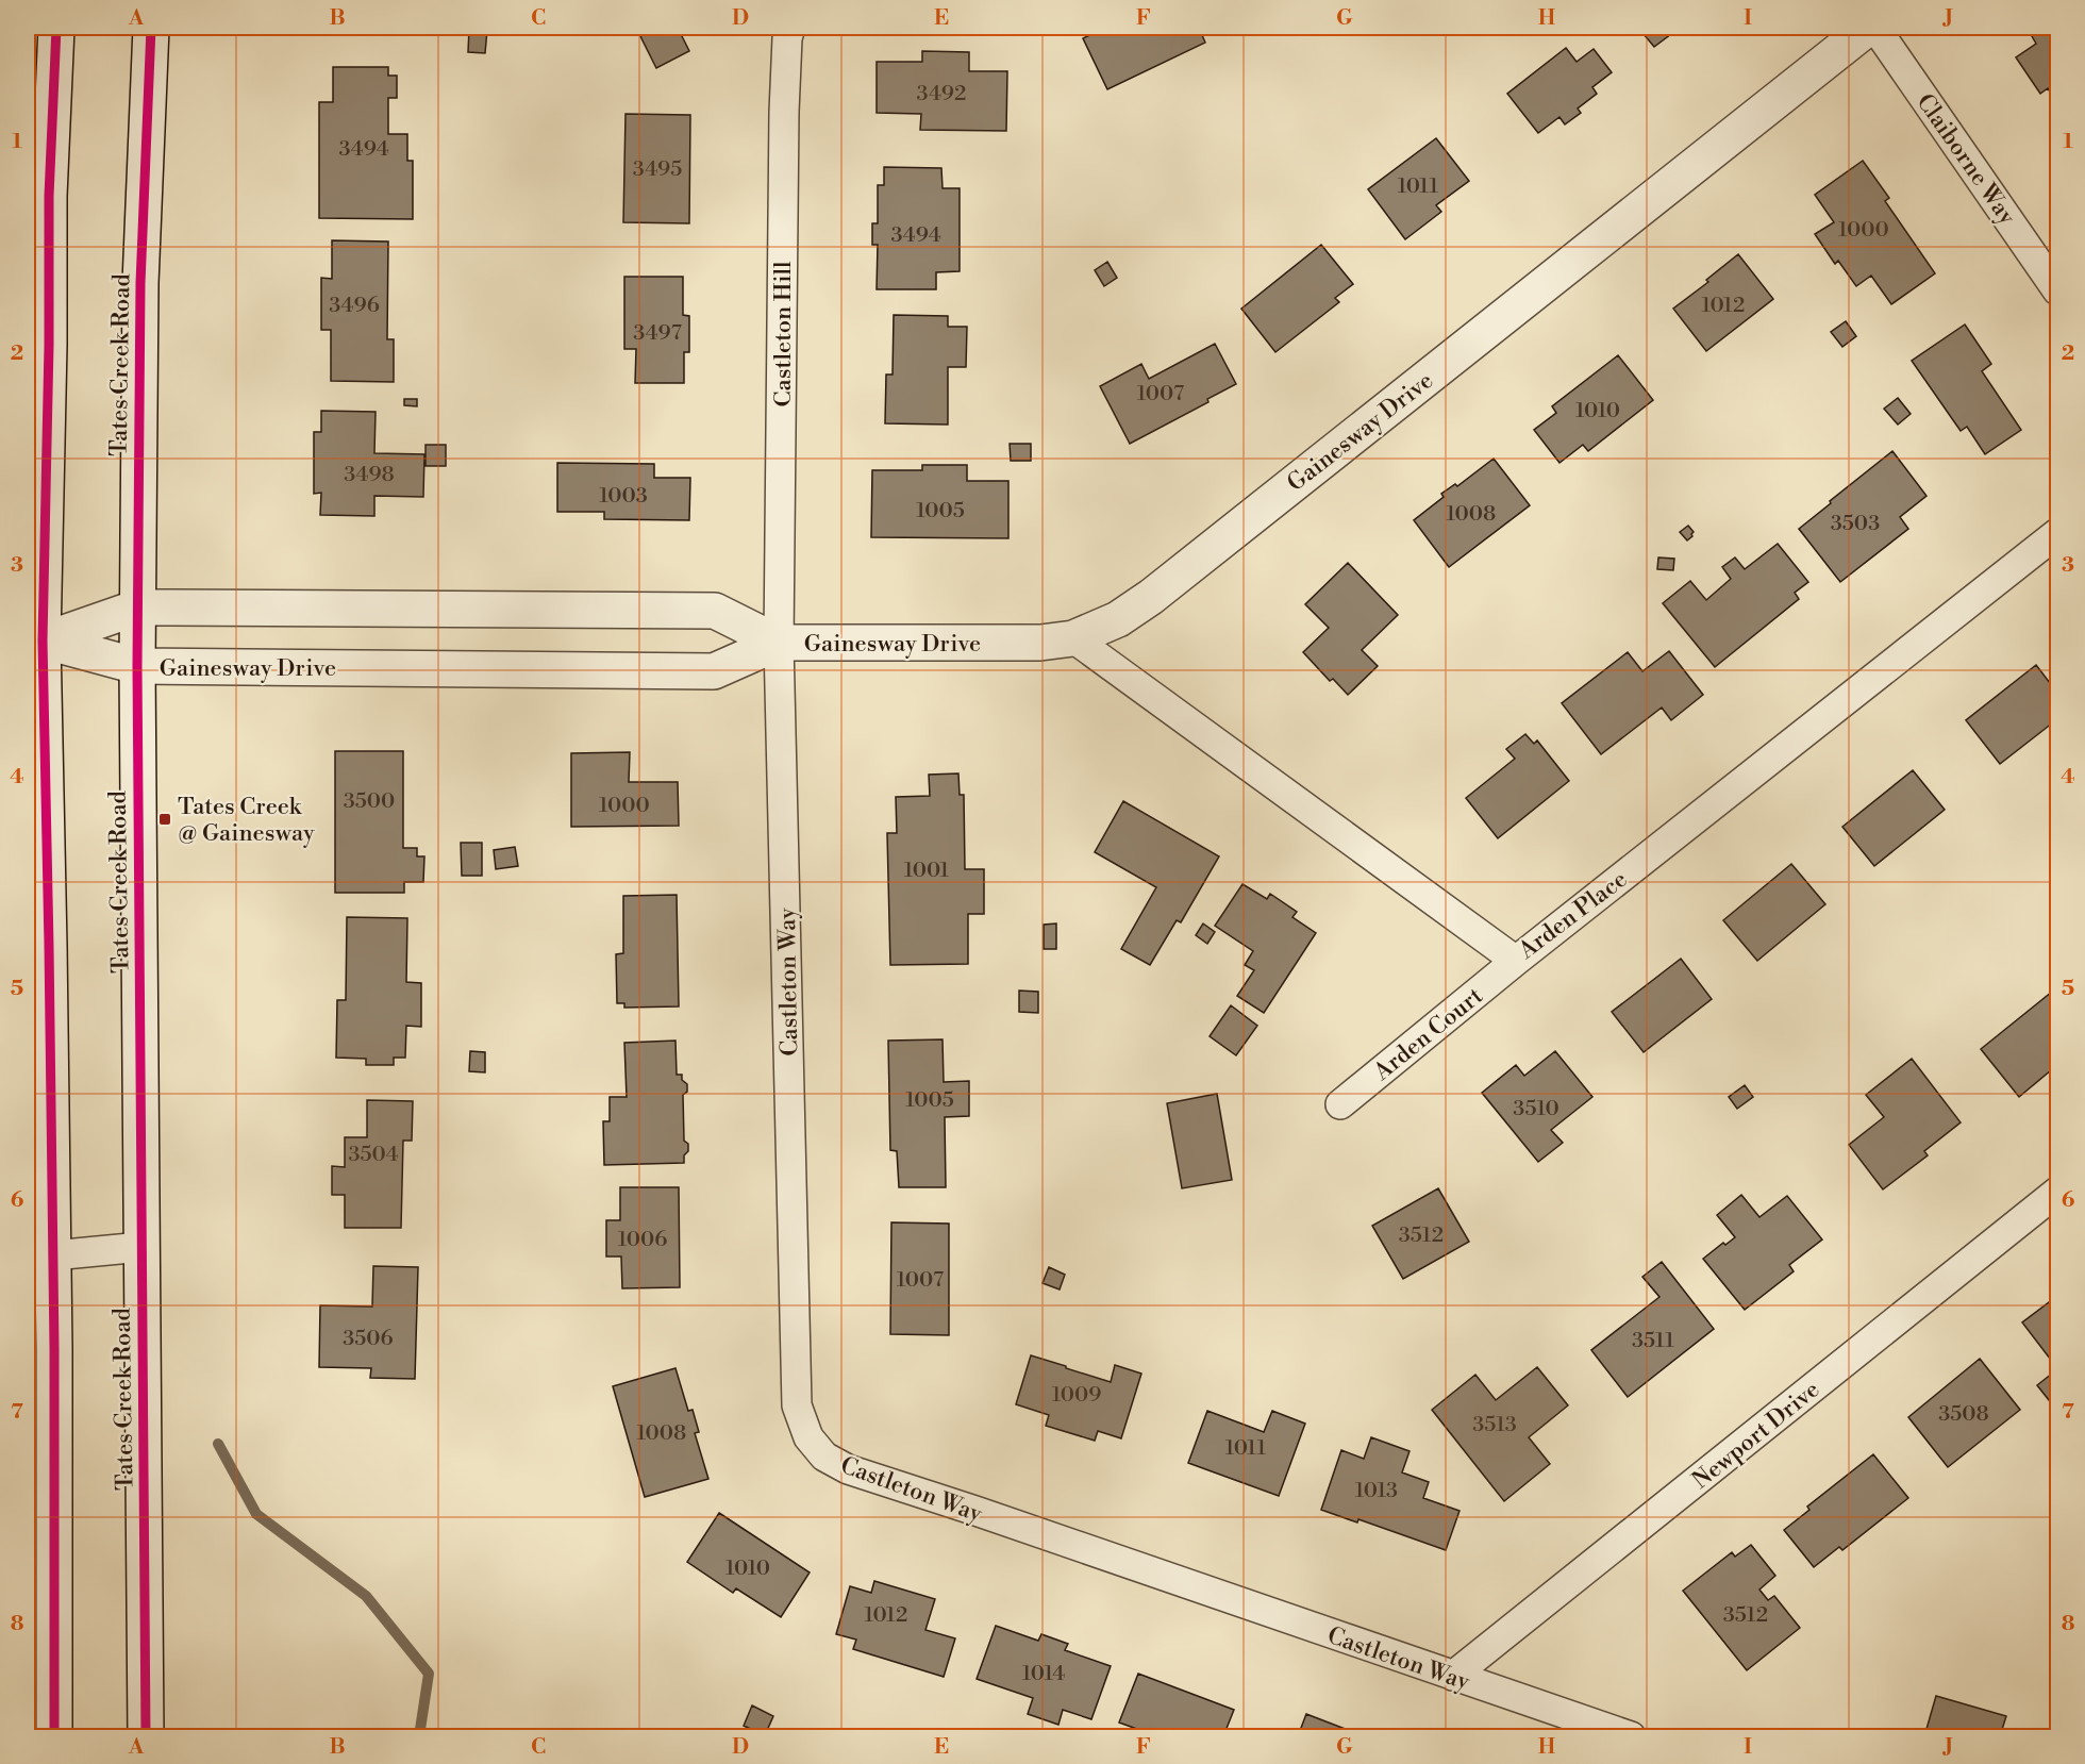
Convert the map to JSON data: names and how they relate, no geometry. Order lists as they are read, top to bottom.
{
  "streets": {
    "main road": ["Tates Creek Road", "Gainesway Drive"],
    "street": [
      "Claiborne Way",
      "Castleton Hill",
      "Arden Place",
      "Castleton Way",
      "Arden Court",
      "Newport Drive"
    ]
  },
  "crossings": [
    ["Castleton Hill", "Gainesway Drive"],
    ["Castleton Hill", "Castleton Way"],
    ["Tates Creek Road", "Gainesway Drive"],
    ["Gainesway Drive", "Arden Place"],
    ["Gainesway Drive", "Castleton Way"],
    ["Arden Place", "Arden Court"],
    ["Castleton Way", "Newport Drive"]
  ],
  "places": {
    "transit": ["Tates Creek @ Gainesway"]
  },
  "house_numbers": [
    "3492",
    "3494",
    "3495",
    "1011",
    "1000",
    "3494",
    "3496",
    "1012",
    "3497",
    "1007",
    "1010",
    "3498",
    "1003",
    "1005",
    "1008",
    "3503",
    "3500",
    "1000",
    "1001",
    "1005",
    "3510",
    "3504",
    "3512",
    "1006",
    "1007",
    "3506",
    "3511",
    "1009",
    "3508",
    "3513",
    "1008",
    "1011",
    "1013",
    "1010",
    "1012",
    "3512",
    "1014"
  ],
  "grid": {
    "columns": [
      "A",
      "B",
      "C",
      "D",
      "E",
      "F",
      "G",
      "H",
      "I",
      "J"
    ],
    "rows": [
      "1",
      "2",
      "3",
      "4",
      "5",
      "6",
      "7",
      "8"
    ]
  }
}
